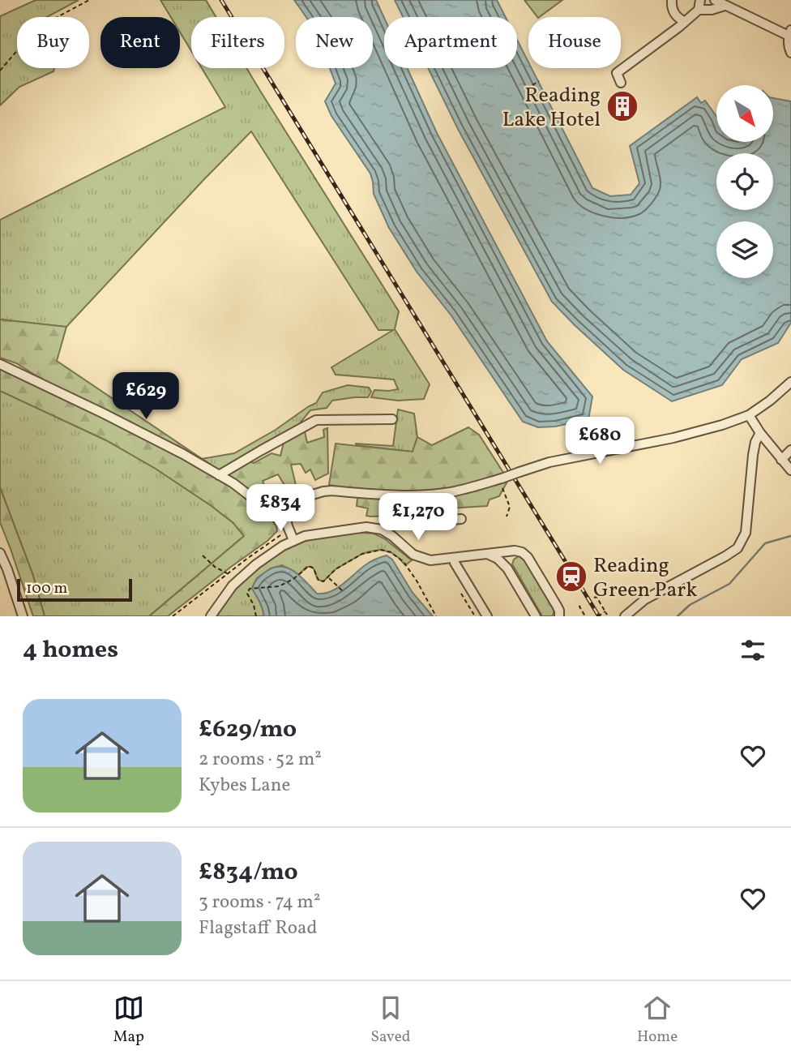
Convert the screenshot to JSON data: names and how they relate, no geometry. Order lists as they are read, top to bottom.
{
  "places": {
    "building": ["Reading Lake Hotel"],
    "station": ["Reading Green Park"]
  },
  "scale_bar": "100 m",
  "north": "bottom right",
  "page": {
    "chip": [
      "Buy",
      "Rent",
      "Filters",
      "New",
      "Apartment",
      "House"
    ],
    "price": [
      "£629",
      "£680",
      "£834",
      "£1,270"
    ],
    "scale": "100 m",
    "heading": "4 homes",
    "list": [
      {
        "name": "£629/mo",
        "note": "2 rooms · 52 m² · Kybes Lane"
      },
      {
        "name": "£834/mo",
        "note": "3 rooms · 74 m² · Flagstaff Road"
      }
    ],
    "tabs": ["Map", "Saved", "Home"]
  }
}
